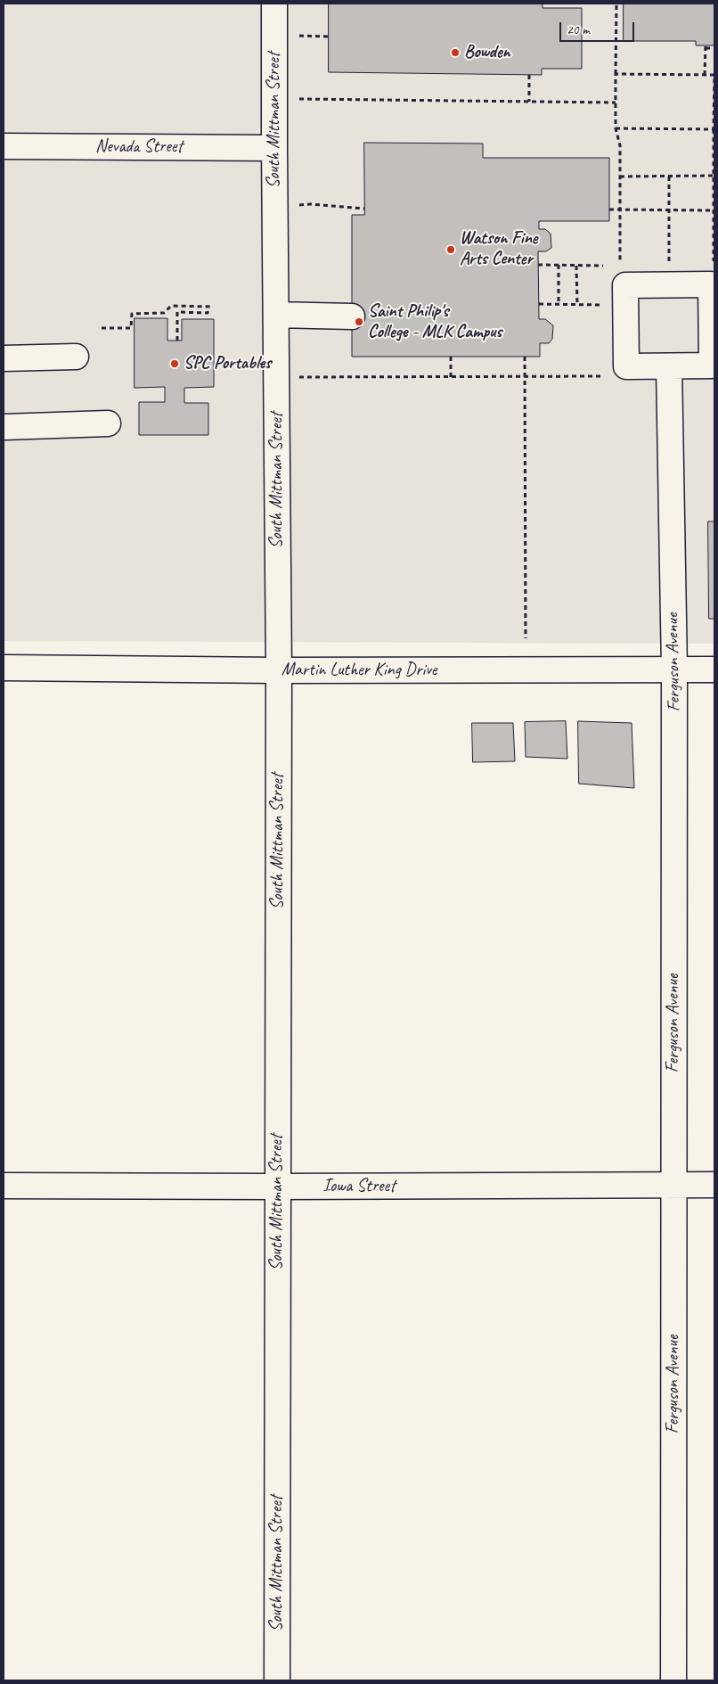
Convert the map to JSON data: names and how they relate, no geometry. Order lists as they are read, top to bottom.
{
  "streets": {
    "street": [
      "South Mittman Street",
      "Nevada Street",
      "Ferguson Avenue",
      "Martin Luther King Drive",
      "Iowa Street"
    ]
  },
  "crossings": [
    ["South Mittman Street", "Nevada Street"],
    ["South Mittman Street", "Martin Luther King Drive"],
    ["South Mittman Street", "Iowa Street"],
    ["Ferguson Avenue", "Martin Luther King Drive"],
    ["Ferguson Avenue", "Iowa Street"]
  ],
  "places": [
    "Bowden",
    "Watson Fine Arts Center",
    "Saint Philip's College - MLK Campus",
    "SPC Portables"
  ],
  "scale_bar": "20 m"
}
